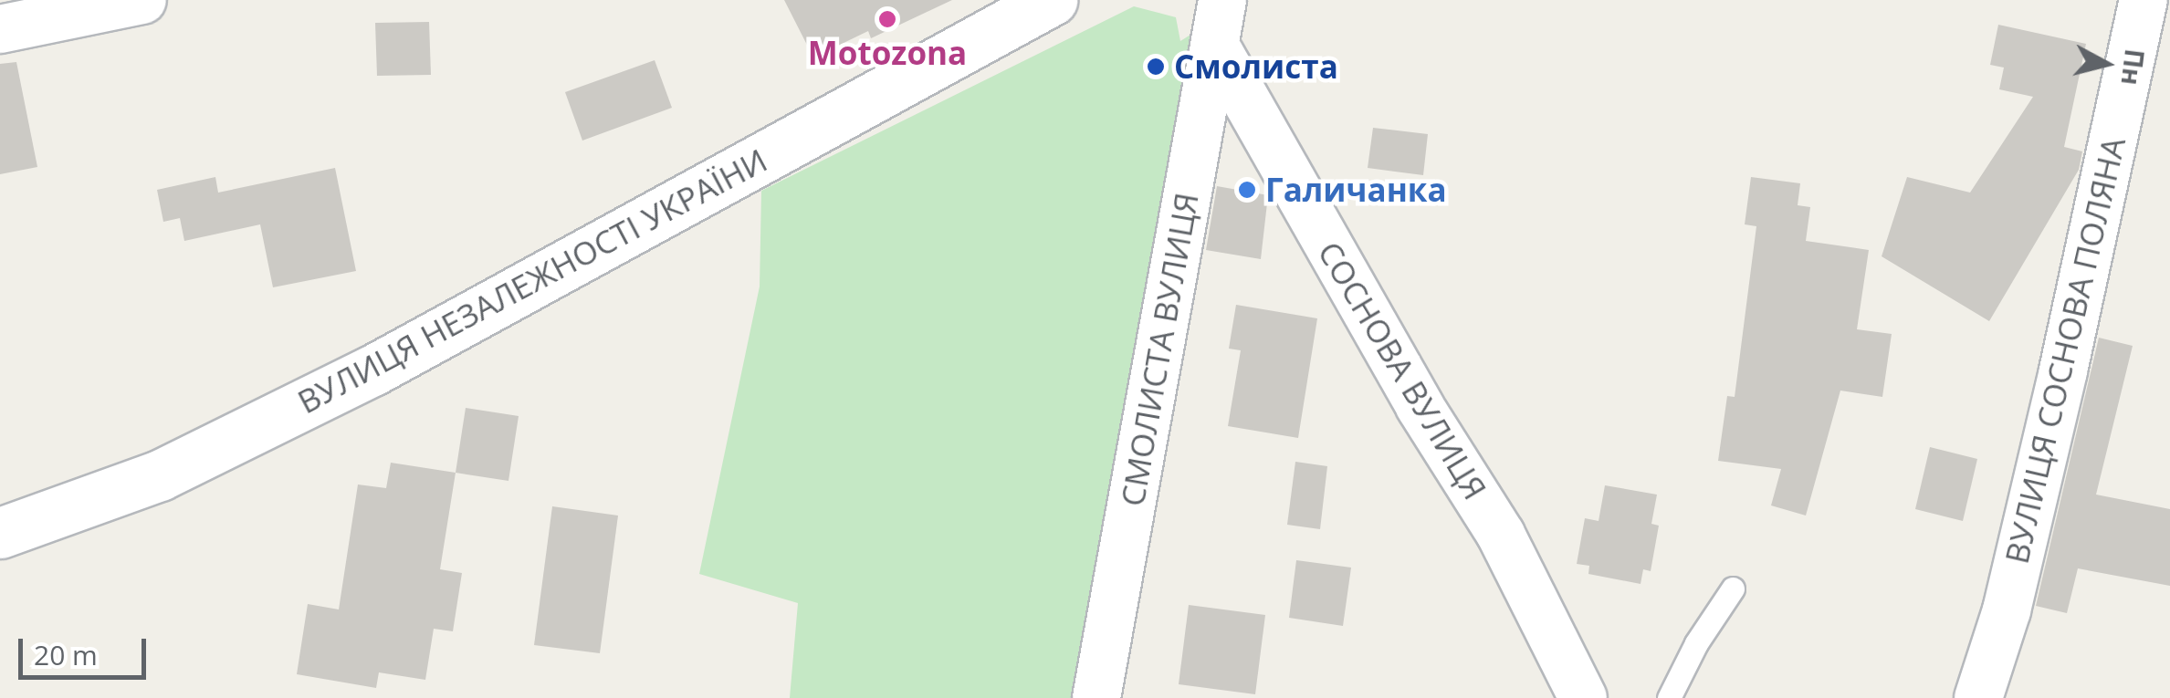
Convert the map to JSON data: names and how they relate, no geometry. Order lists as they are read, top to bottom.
{
  "streets": {
    "main road": ["ВУЛИЦЯ НЕЗАЛЕЖНОСТІ УКРАЇНИ"],
    "street": ["СМОЛИСТА ВУЛИЦЯ", "ВУЛИЦЯ СОСНОВА ПОЛЯНА", "СОСНОВА ВУЛИЦЯ"]
  },
  "crossings": [
    ["СМОЛИСТА ВУЛИЦЯ", "СОСНОВА ВУЛИЦЯ"]
  ],
  "places": ["Motozona", "Смолиста", "Галичанка"],
  "scale_bar": "20 m",
  "north": "right"
}
